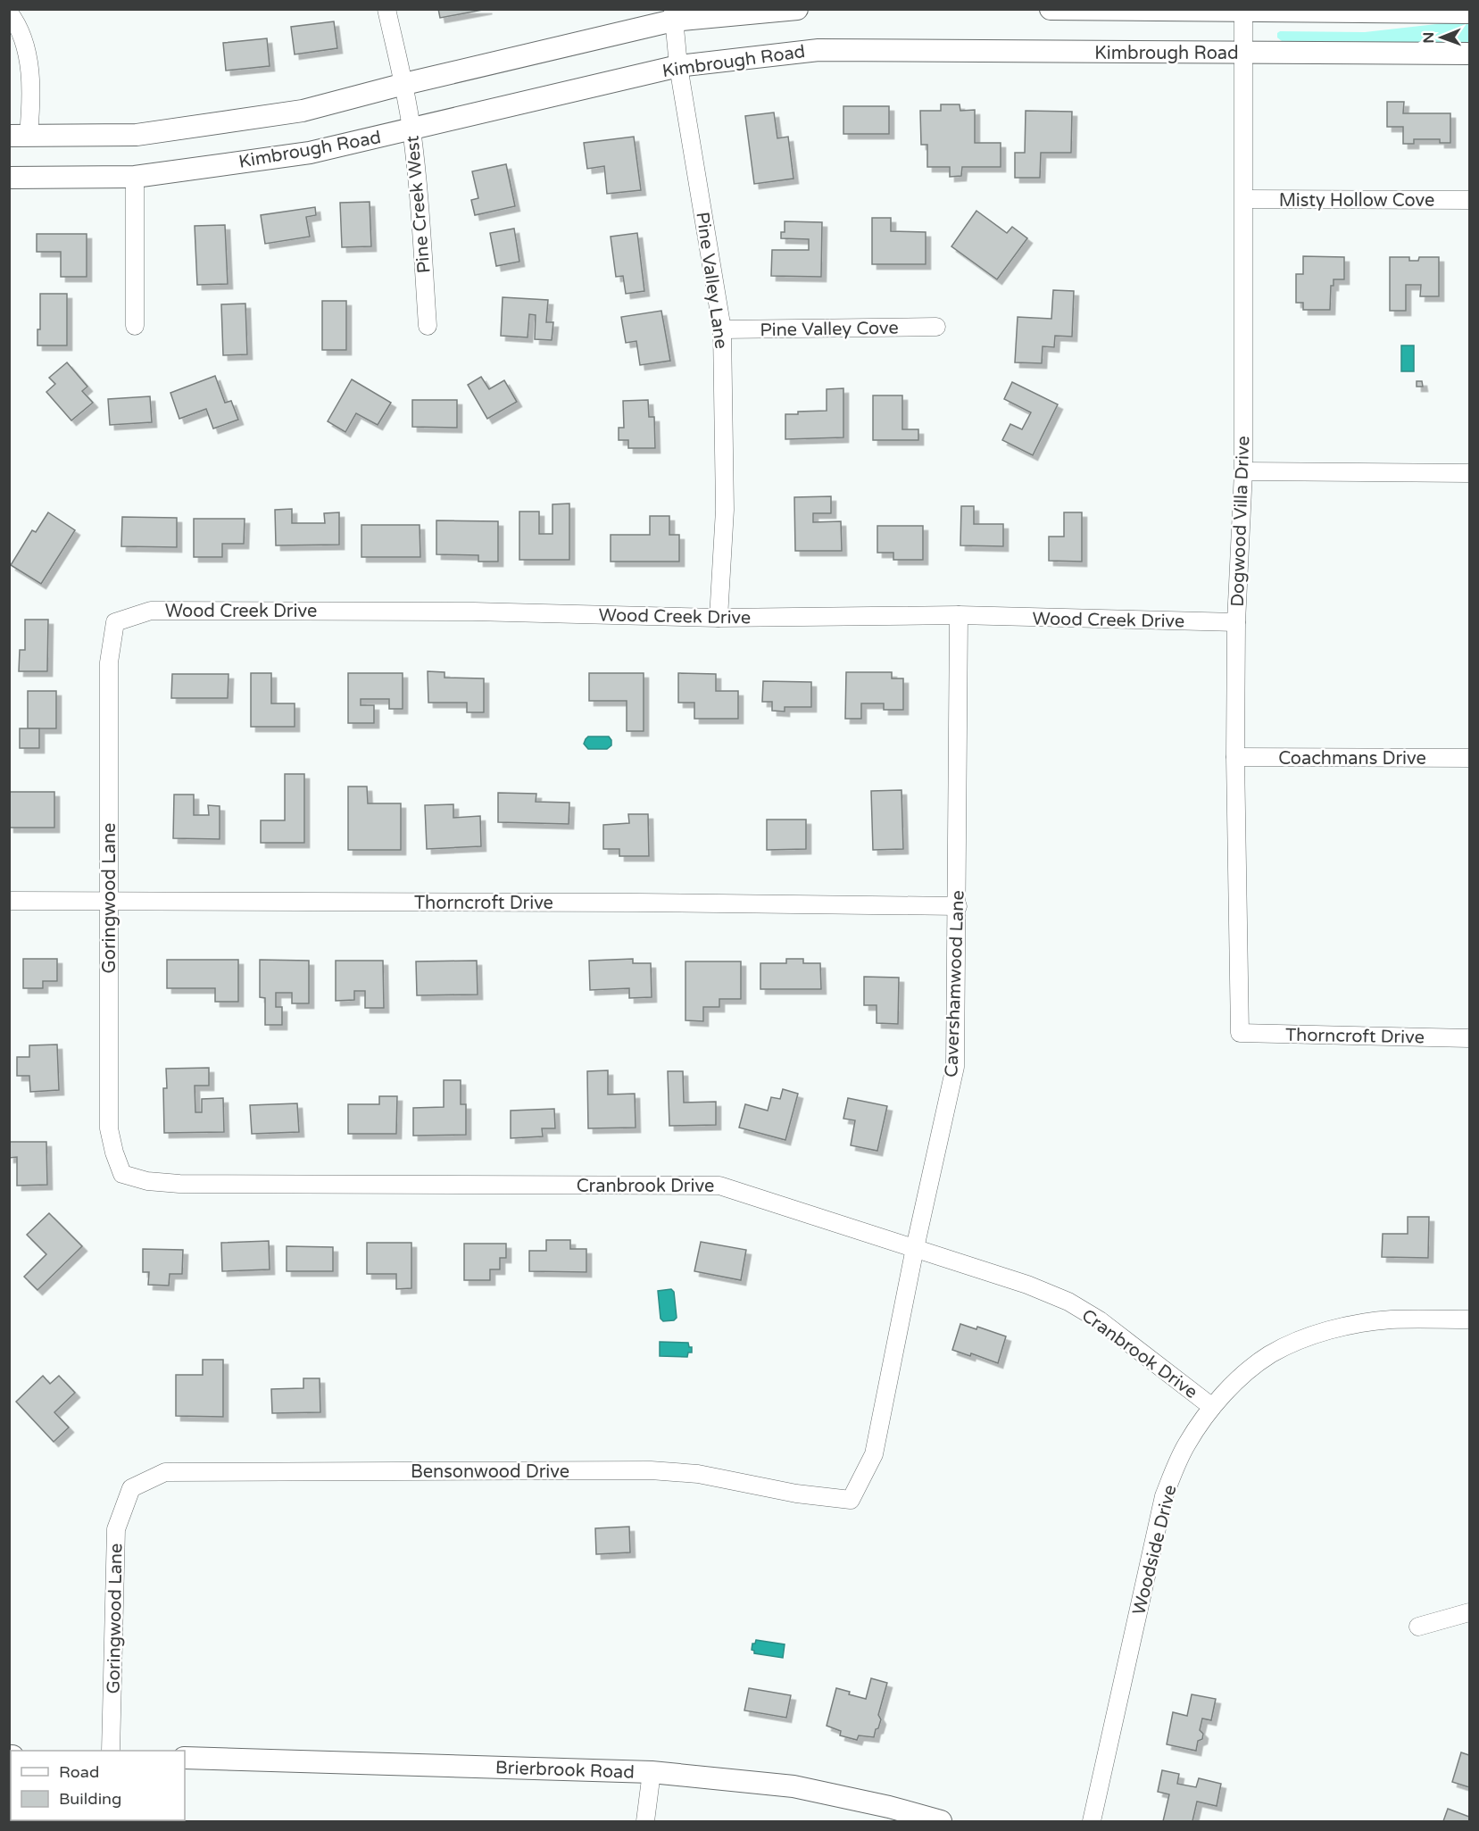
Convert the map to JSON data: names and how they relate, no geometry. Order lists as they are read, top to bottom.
{
  "streets": {
    "street": [
      "Kimbrough Road",
      "Misty Hollow Cove",
      "Pine Creek West",
      "Pine Valley Lane",
      "Pine Valley Cove",
      "Dogwood Villa Drive",
      "Wood Creek Drive",
      "Coachmans Drive",
      "Goringwood Lane",
      "Thorncroft Drive",
      "Cavershamwood Lane",
      "Cranbrook Drive",
      "Bensonwood Drive",
      "Woodside Drive",
      "Brierbrook Road"
    ]
  },
  "crossings": [
    ["Kimbrough Road", "Pine Creek West"],
    ["Kimbrough Road", "Pine Valley Lane"],
    ["Kimbrough Road", "Dogwood Villa Drive"],
    ["Misty Hollow Cove", "Dogwood Villa Drive"],
    ["Pine Valley Lane", "Pine Valley Cove"],
    ["Pine Valley Lane", "Wood Creek Drive"],
    ["Dogwood Villa Drive", "Wood Creek Drive"],
    ["Dogwood Villa Drive", "Coachmans Drive"],
    ["Dogwood Villa Drive", "Thorncroft Drive"],
    ["Wood Creek Drive", "Goringwood Lane"],
    ["Wood Creek Drive", "Cavershamwood Lane"],
    ["Goringwood Lane", "Thorncroft Drive"],
    ["Goringwood Lane", "Cranbrook Drive"],
    ["Goringwood Lane", "Bensonwood Drive"],
    ["Thorncroft Drive", "Cavershamwood Lane"],
    ["Cavershamwood Lane", "Cranbrook Drive"],
    ["Cavershamwood Lane", "Bensonwood Drive"],
    ["Cranbrook Drive", "Woodside Drive"]
  ],
  "legend": ["Road", "Building"],
  "north": "left"
}
